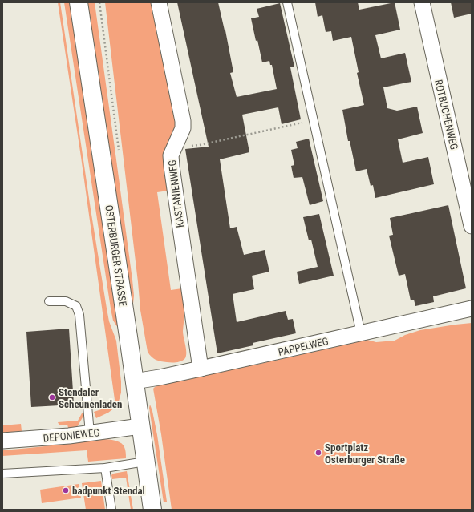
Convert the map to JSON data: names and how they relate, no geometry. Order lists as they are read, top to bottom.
{
  "streets": {
    "street": [
      "ROTBUCHENWEG",
      "KASTANIENWEG",
      "OSTERBURGER STRASSE",
      "PAPPELWEG",
      "DEPONIEWEG"
    ]
  },
  "crossings": [
    ["KASTANIENWEG", "PAPPELWEG"],
    ["OSTERBURGER STRASSE", "PAPPELWEG"],
    ["OSTERBURGER STRASSE", "DEPONIEWEG"]
  ],
  "places": ["Stendaler Scheunenladen", "Sportplatz Osterburger Straße", "badpunkt Stendal"]
}
